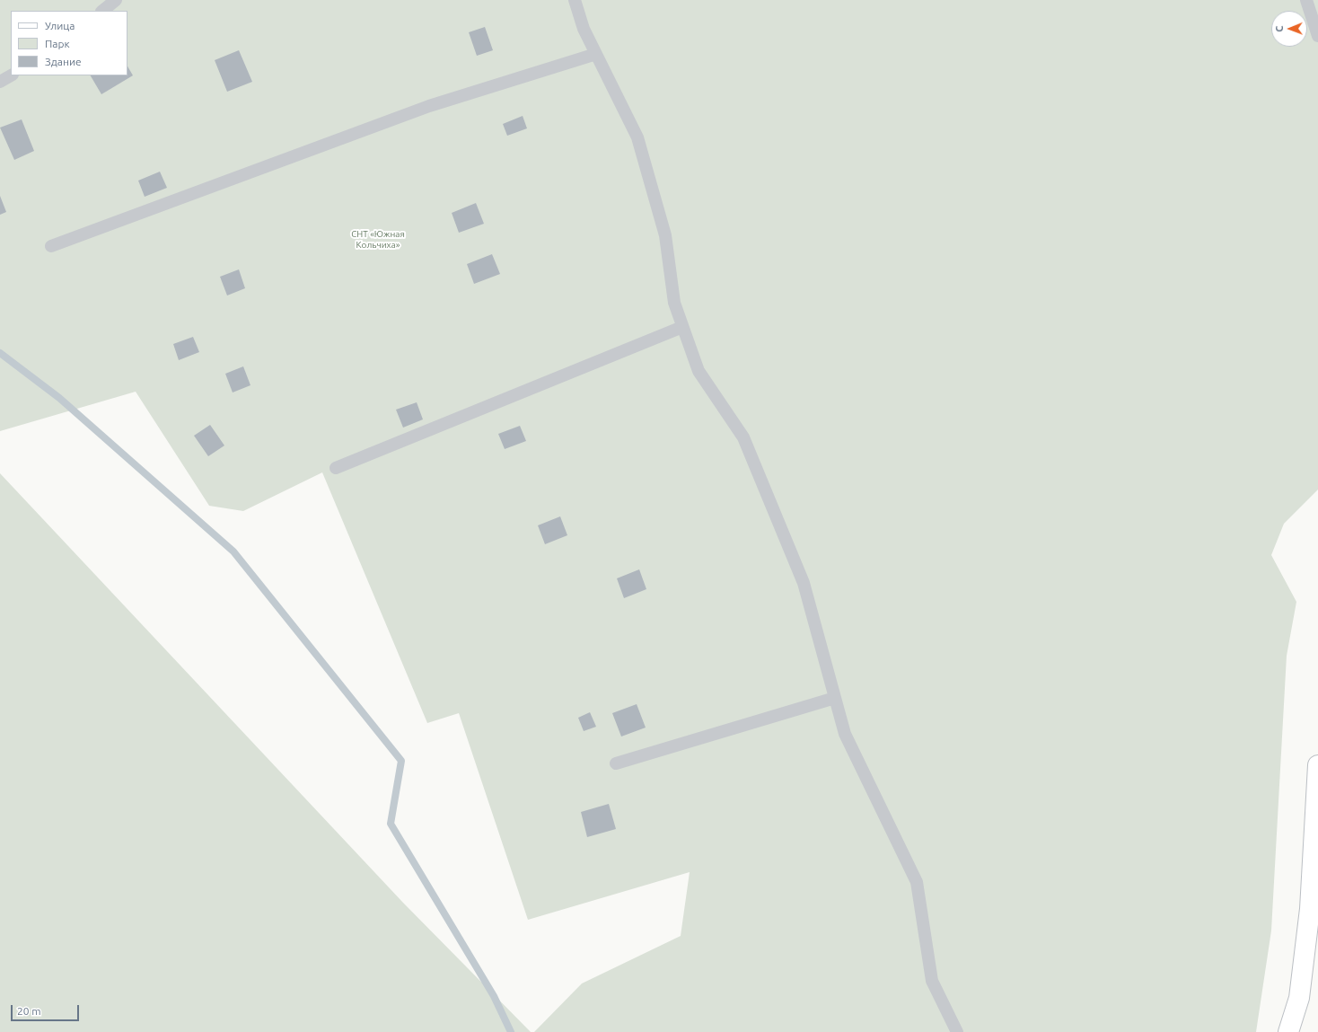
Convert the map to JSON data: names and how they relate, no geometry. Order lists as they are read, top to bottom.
{
  "parks": ["СНТ «Южная Кольчиха»"],
  "legend": ["Улица", "Парк", "Здание"],
  "scale_bar": "20 m",
  "north": "left"
}
